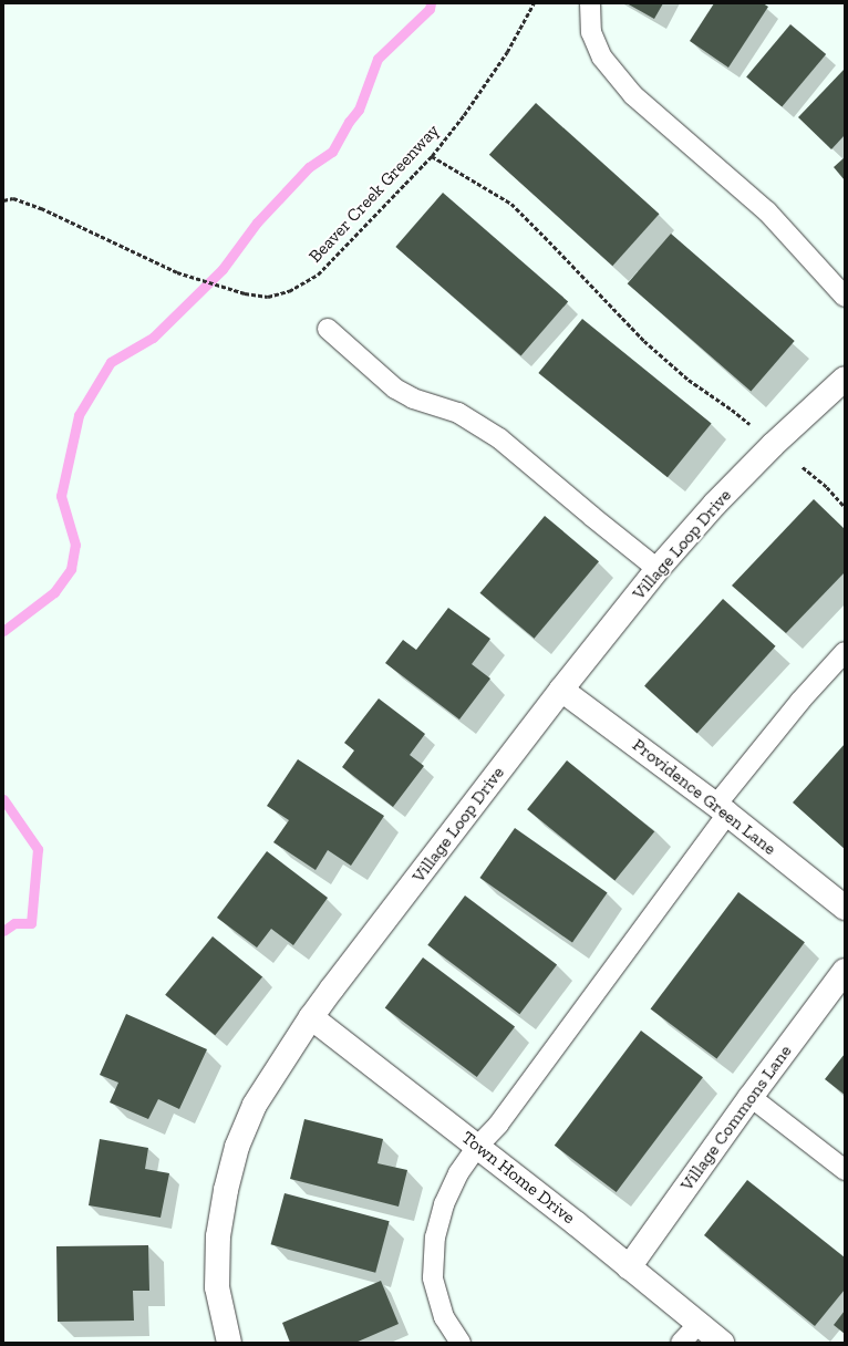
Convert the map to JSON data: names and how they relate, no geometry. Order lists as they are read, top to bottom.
{
  "streets": {
    "street": [
      "Village Loop Drive",
      "Providence Green Lane",
      "Village Commons Lane",
      "Town Home Drive"
    ],
    "path": ["Beaver Creek Greenway"]
  },
  "crossings": [
    ["Village Loop Drive", "Providence Green Lane"],
    ["Village Loop Drive", "Town Home Drive"],
    ["Village Commons Lane", "Town Home Drive"]
  ]
}
